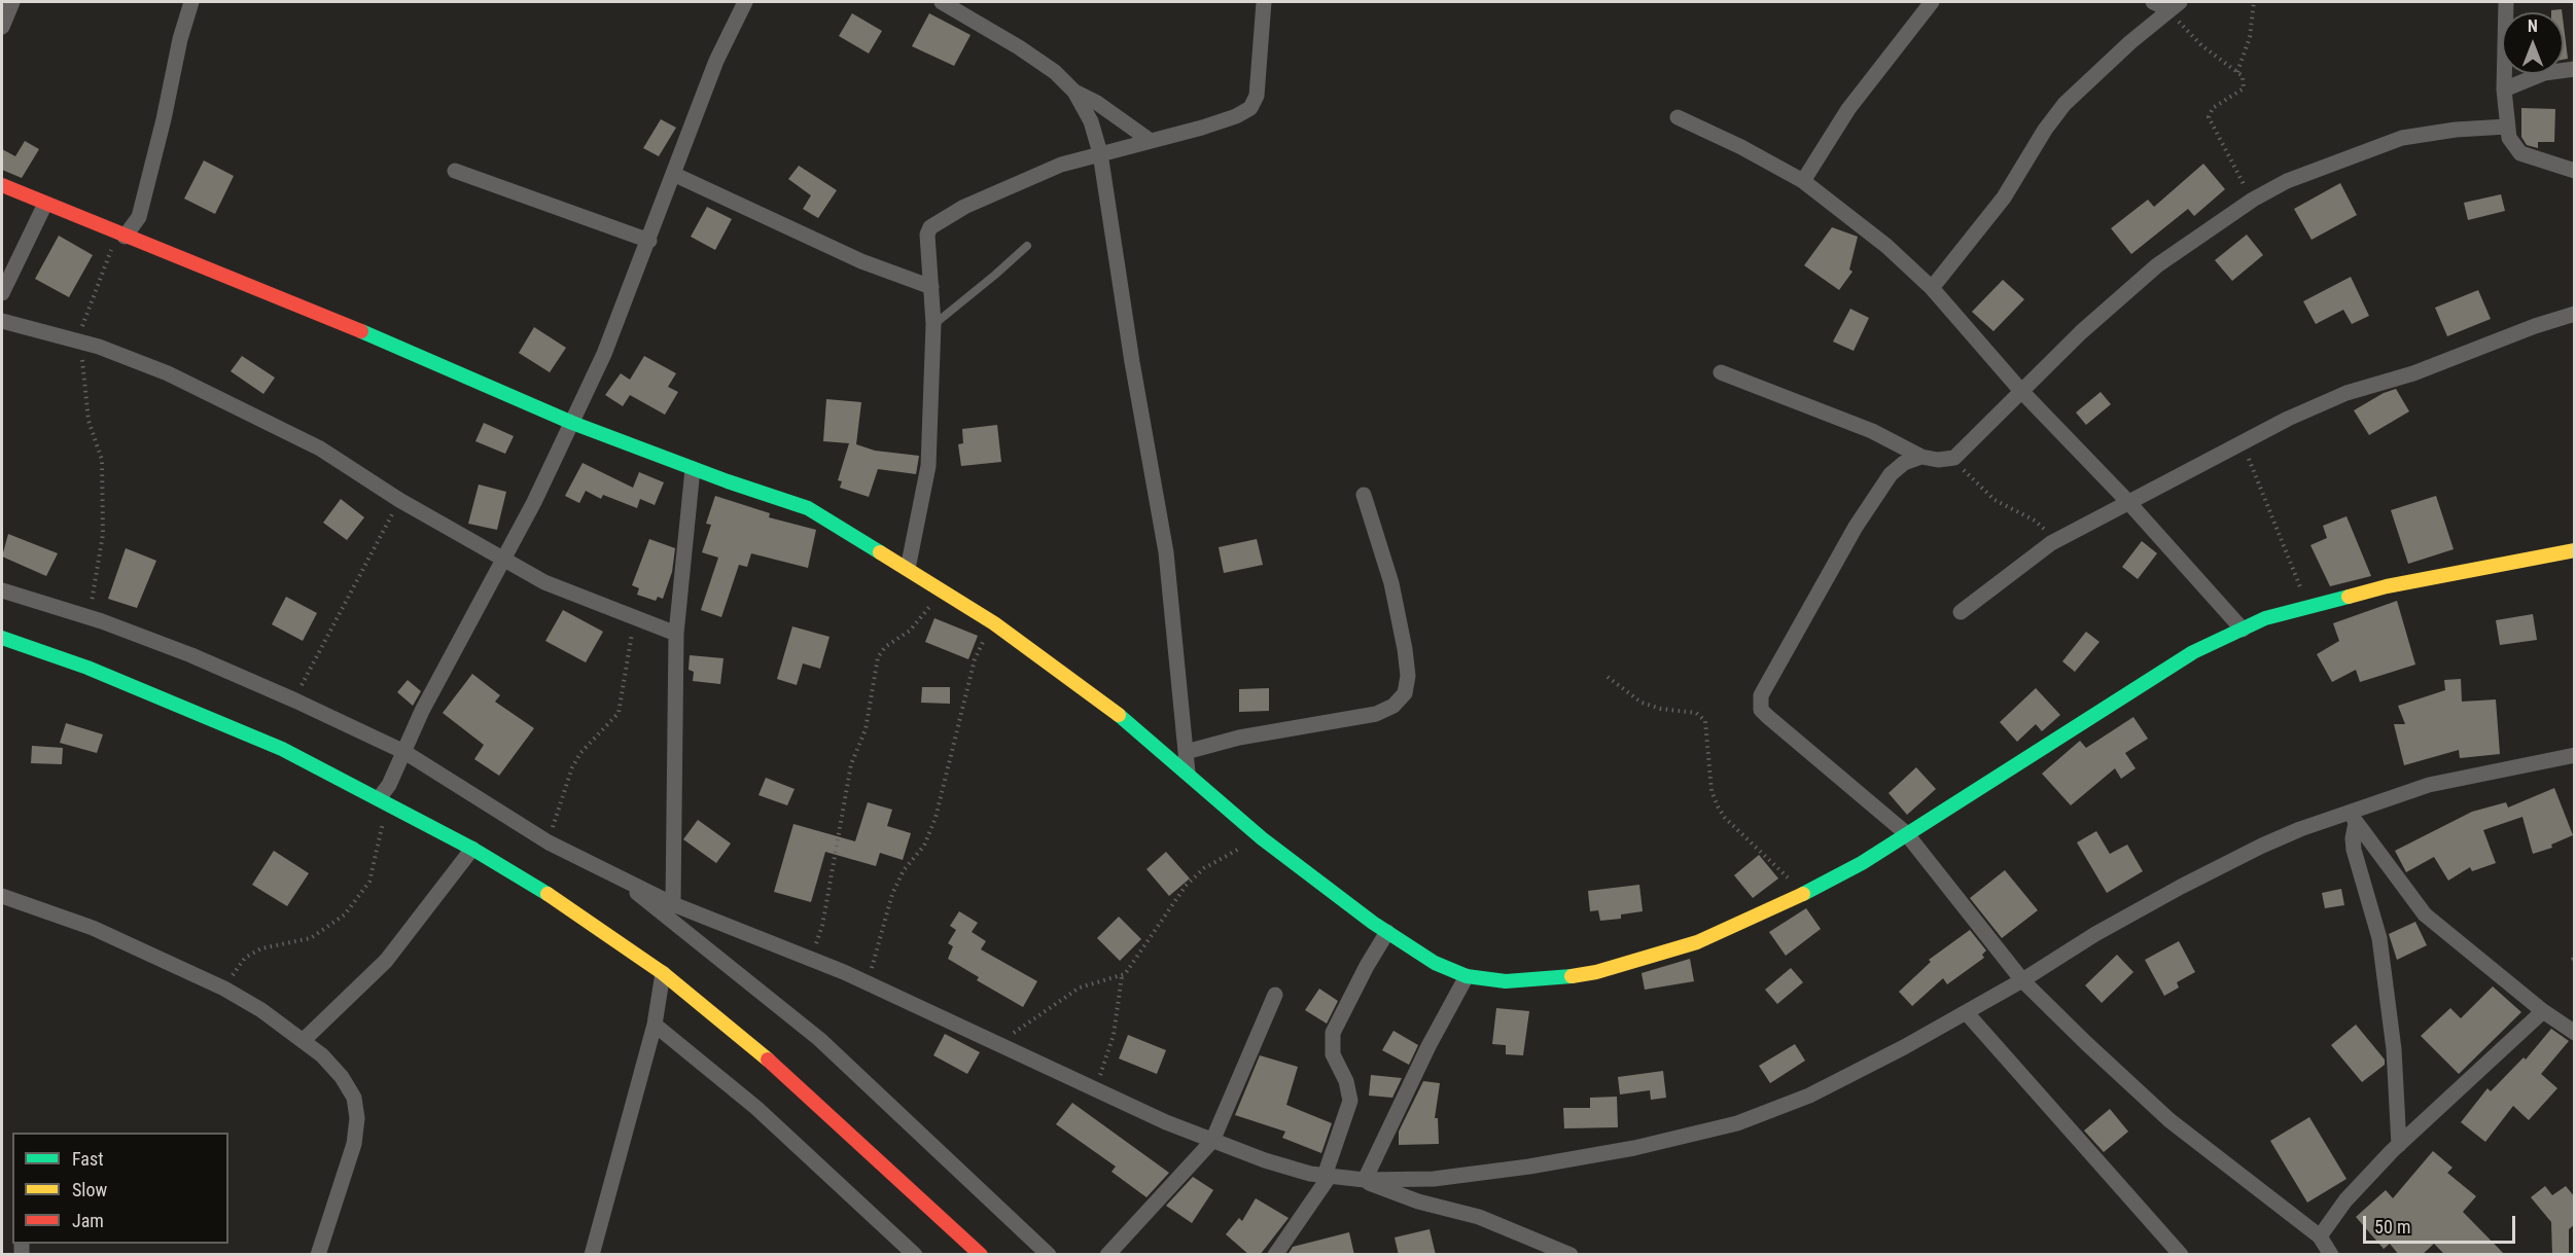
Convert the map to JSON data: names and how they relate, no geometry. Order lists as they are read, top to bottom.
{
  "legend": ["Fast", "Slow", "Jam"],
  "scale_bar": "50 m",
  "north": "top"
}
